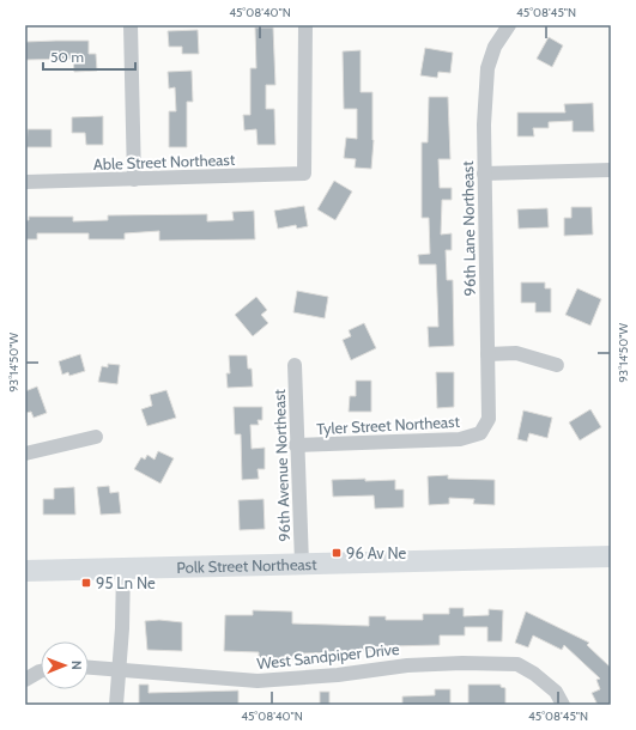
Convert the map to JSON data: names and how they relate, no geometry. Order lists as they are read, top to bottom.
{
  "streets": {
    "street": [
      "Able Street Northeast",
      "96th Lane Northeast",
      "Tyler Street Northeast",
      "96th Avenue Northeast",
      "Polk Street Northeast",
      "West Sandpiper Drive"
    ]
  },
  "crossings": [
    ["96th Lane Northeast", "Tyler Street Northeast"],
    ["Tyler Street Northeast", "96th Avenue Northeast"],
    ["96th Avenue Northeast", "Polk Street Northeast"]
  ],
  "places": {
    "transit": ["96 Av Ne", "95 Ln Ne"]
  },
  "scale_bar": "50 m",
  "north": "right",
  "coordinates": ["45°08'40\"N", "45°08'45\"N", "93°14'50\"W"]
}
